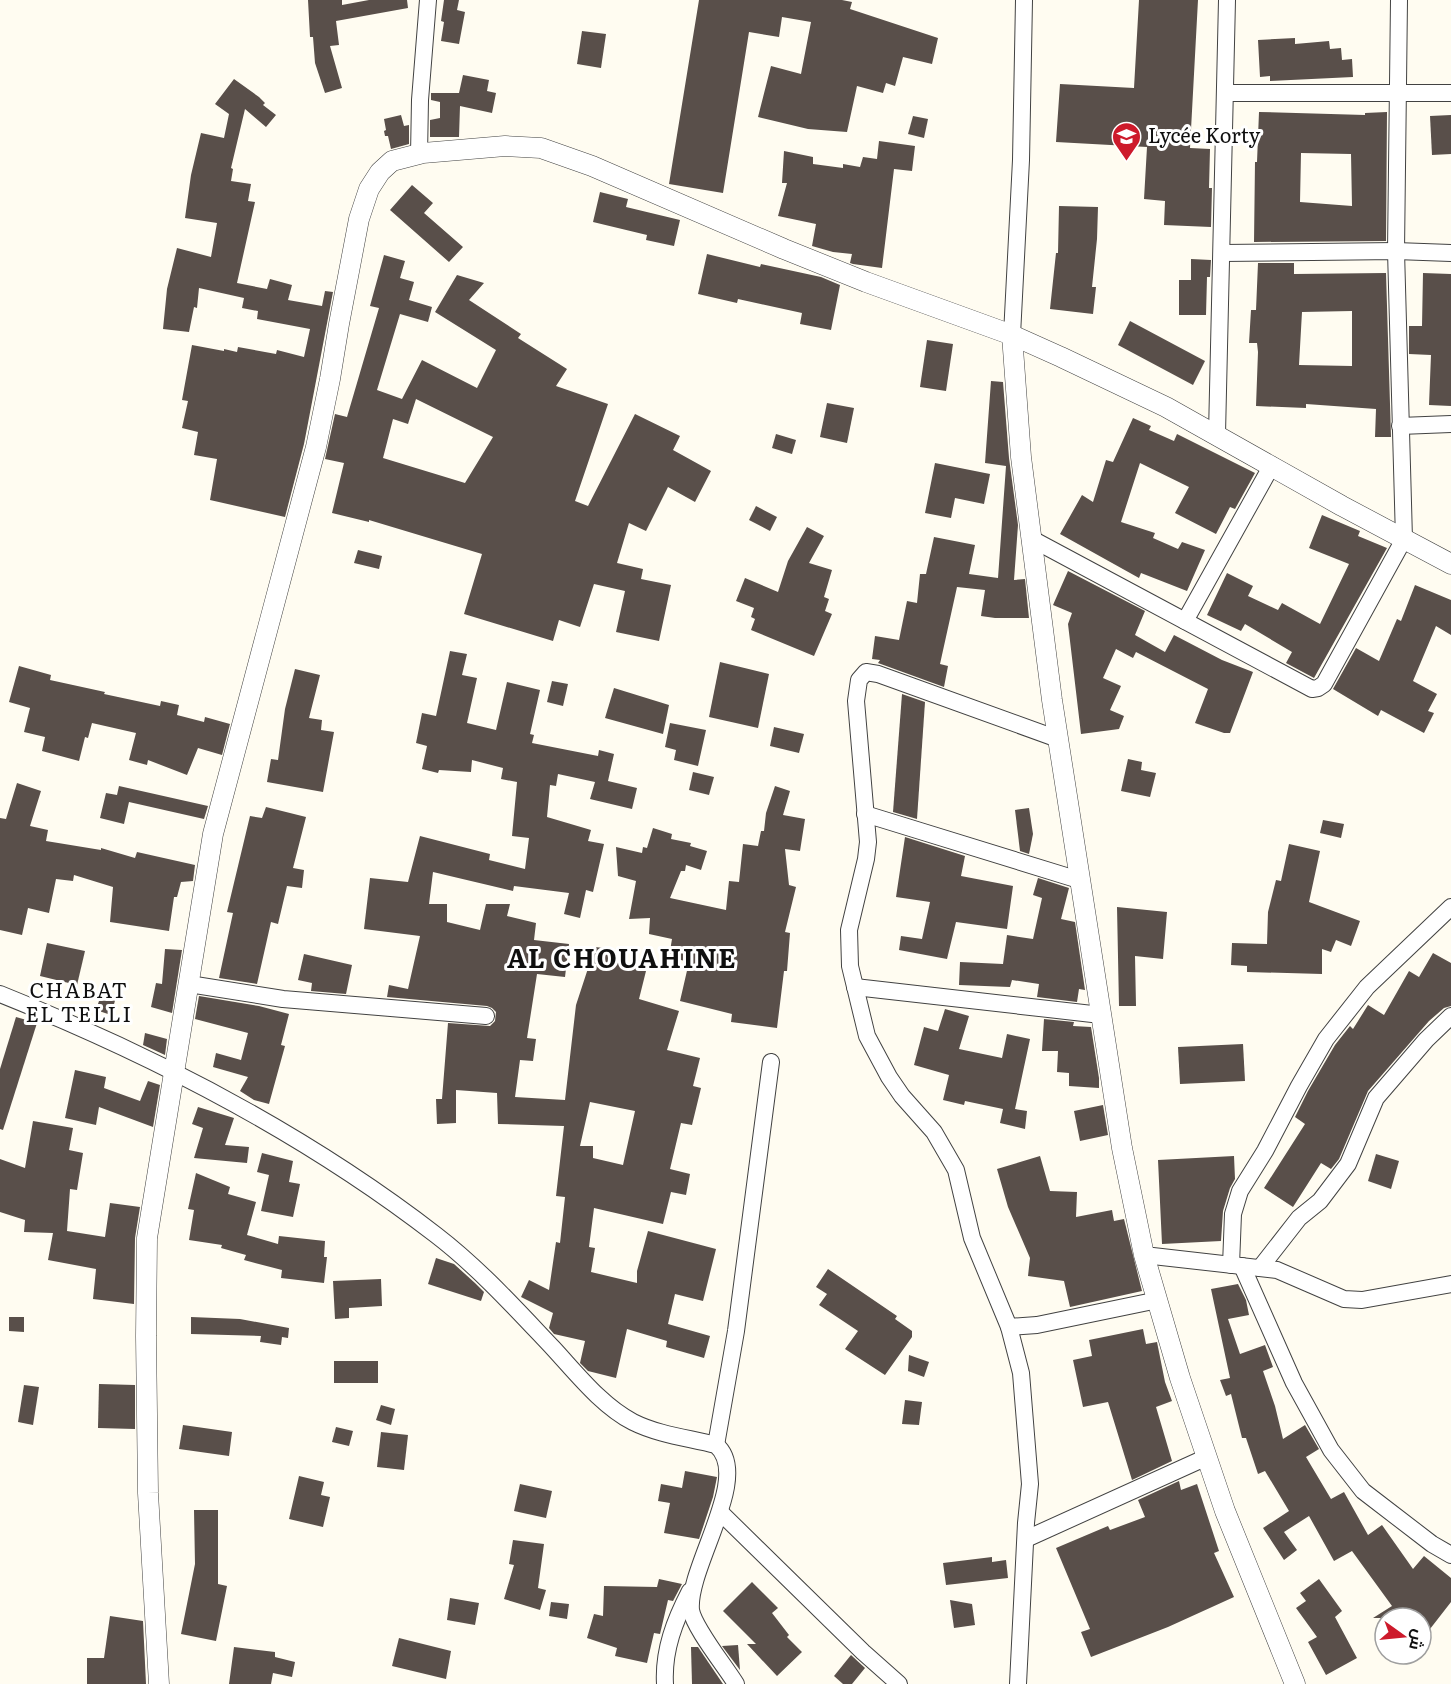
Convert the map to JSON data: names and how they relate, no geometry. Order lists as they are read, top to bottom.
{
  "districts": ["AL CHOUAHINE", "CHABAT EL TELLI"],
  "places": {
    "school or university": ["Lycée Korty"]
  },
  "north": "right"
}
